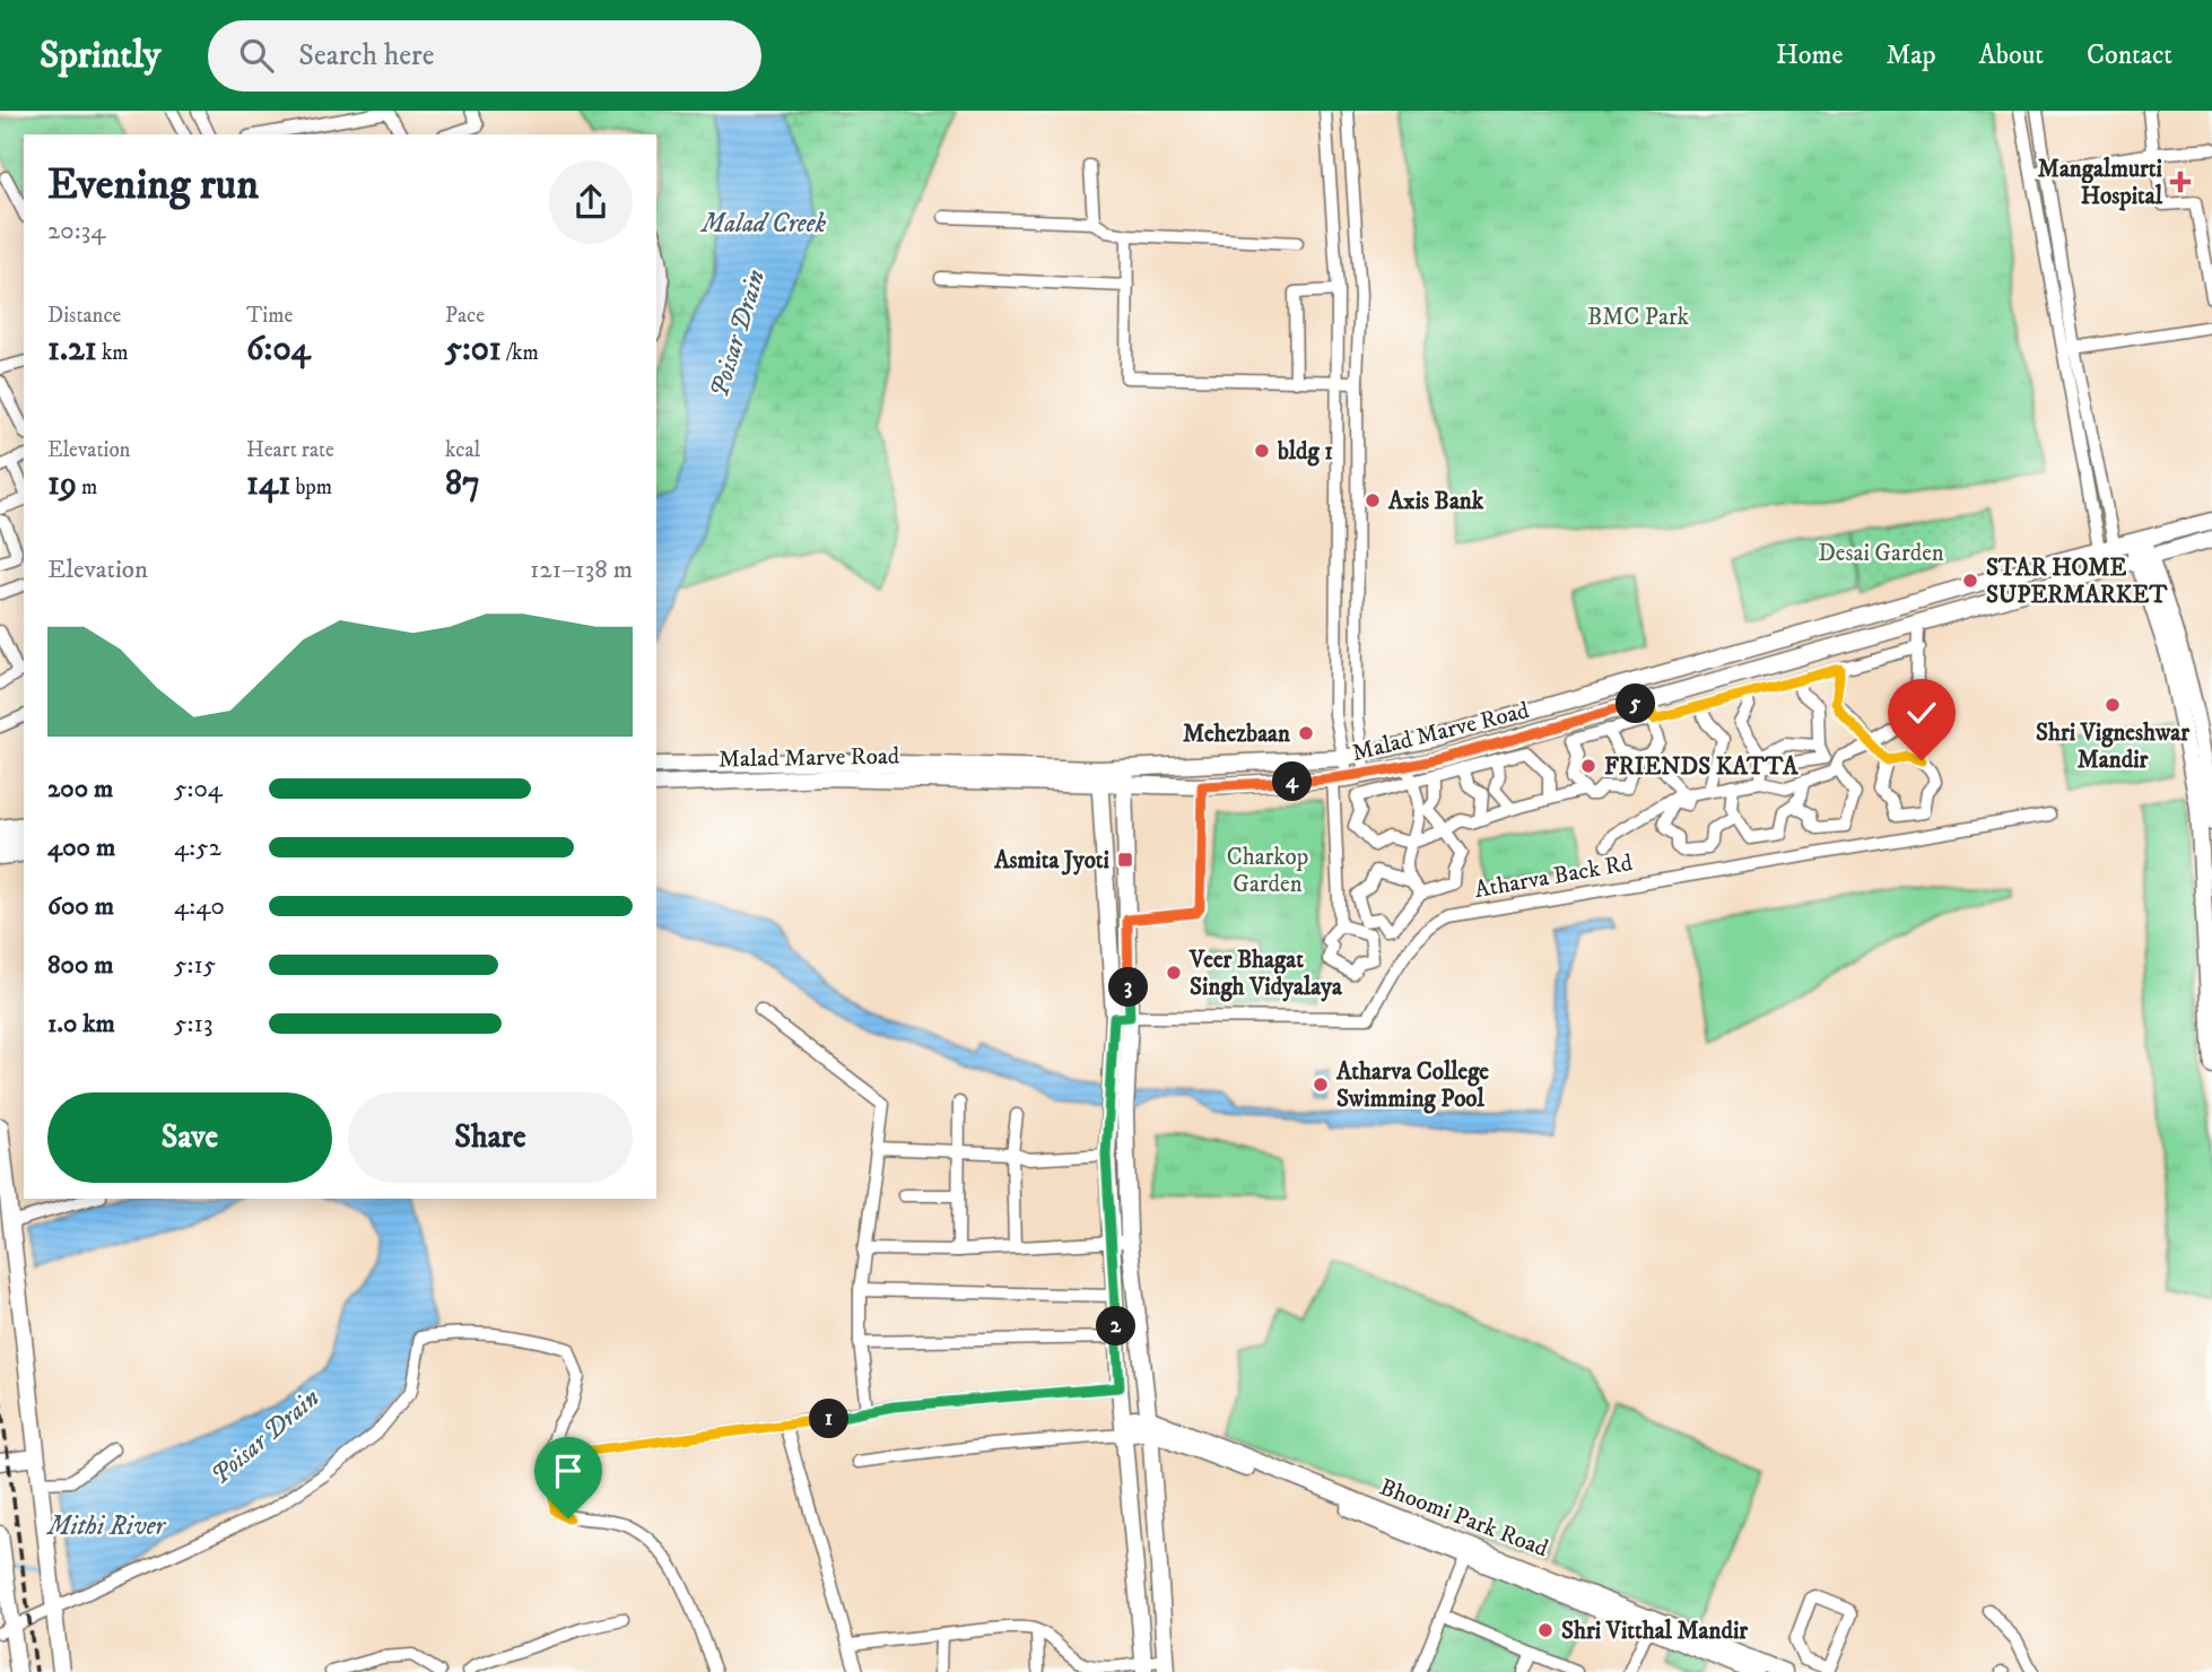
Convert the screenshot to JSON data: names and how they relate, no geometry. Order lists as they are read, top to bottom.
{
  "streets": {
    "main road": ["Malad Marve Road", "Bhoomi Park Road"],
    "street": ["Atharva Back Rd"]
  },
  "water": ["Malad Creek", "Poisar Drain", "Mithi River"],
  "parks": ["BMC Park", "Desai Garden", "Charkop Garden"],
  "places": {
    "health": ["Mangalmurti Hospital"],
    "other": [
      "bldg 1",
      "Axis Bank",
      "STAR HOME SUPERMARKET",
      "Shri Vigneshwar Mandir",
      "Mehezbaan",
      "FRIENDS KATTA",
      "Veer Bhagat Singh Vidyalaya",
      "Atharva College Swimming Pool",
      "Shri Vitthal Mandir"
    ],
    "transit": ["Asmita Jyoti"]
  },
  "page": {
    "header": "Sprintly",
    "search": "Search here",
    "nav": [
      "Home",
      "Map",
      "About",
      "Contact"
    ],
    "heading": ["Evening run", "20:34"],
    "stats": [
      ["Distance", "1.21 km"],
      ["Time", "6:04"],
      ["Pace", "5:01 /km"],
      ["Elevation", "19 m"],
      ["Heart rate", "141 bpm"],
      ["kcal", "87"]
    ],
    "chart": ["Elevation", "121–138 m"],
    "pins": [
      "5",
      "4",
      "3",
      "2",
      "1"
    ],
    "list": [
      {
        "name": "200 m",
        "note": "5:04"
      },
      {
        "name": "400 m",
        "note": "4:52"
      },
      {
        "name": "600 m",
        "note": "4:40"
      },
      {
        "name": "800 m",
        "note": "5:15"
      },
      {
        "name": "1.0 km",
        "note": "5:13"
      }
    ],
    "buttons": ["Save", "Share"]
  }
}
